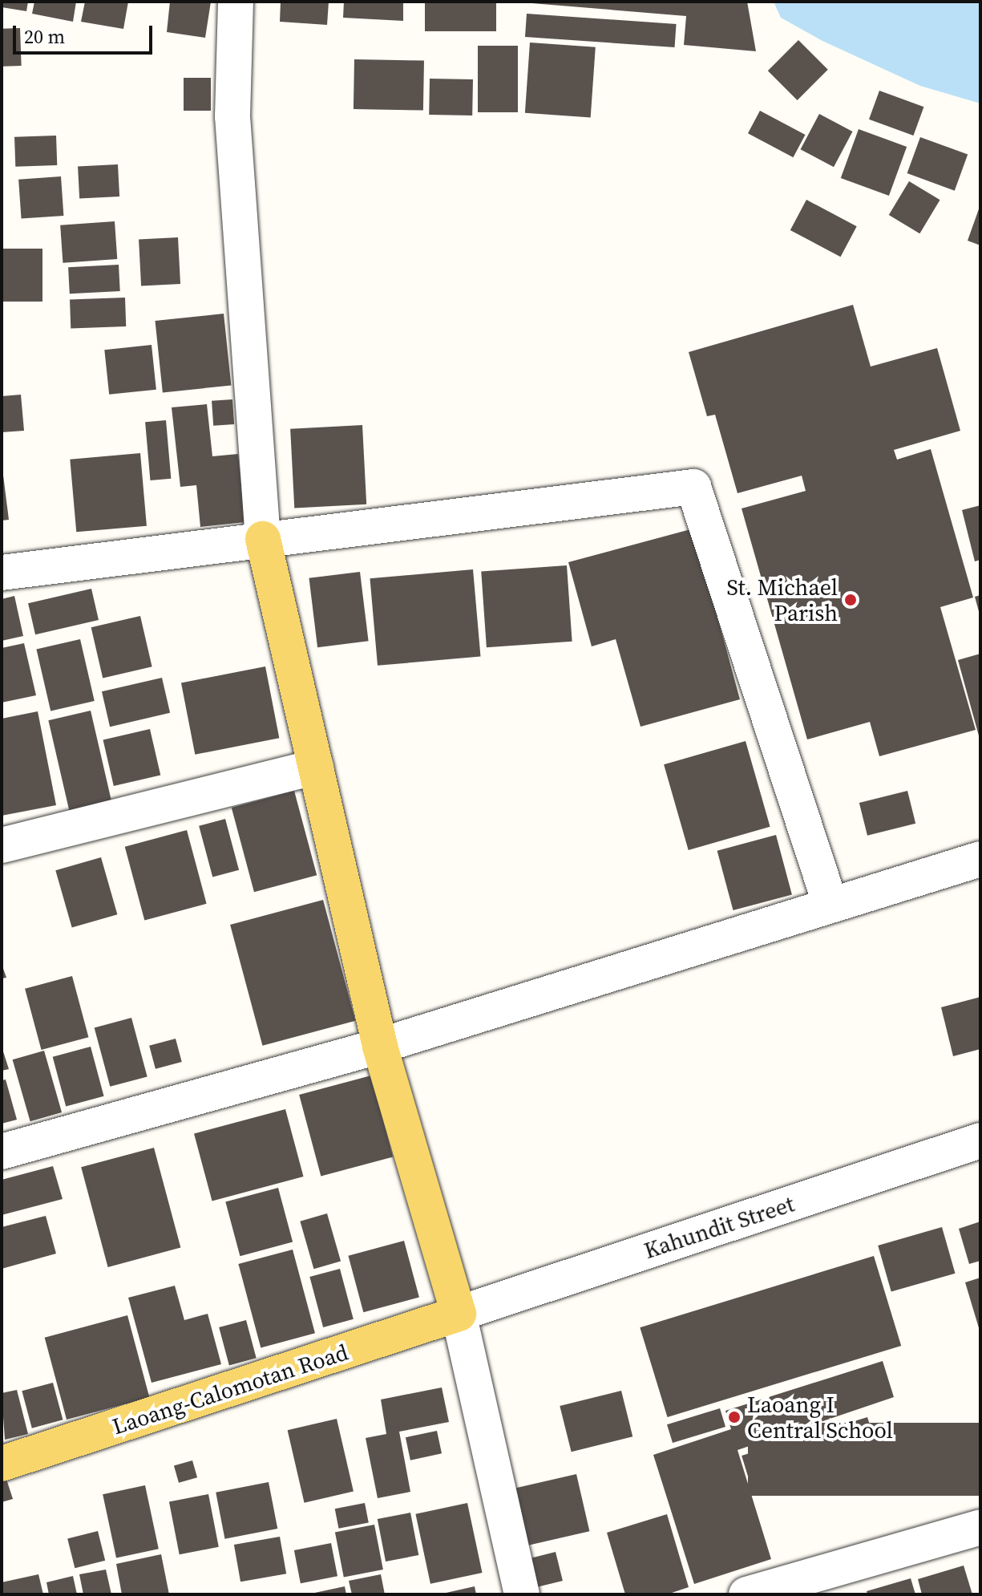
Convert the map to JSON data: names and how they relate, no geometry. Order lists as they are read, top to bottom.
{
  "streets": {
    "main road": ["Laoang-Calomotan Road"],
    "street": ["Kahundit Street"]
  },
  "crossings": [
    ["Kahundit Street", "Laoang-Calomotan Road"]
  ],
  "places": ["St. Michael Parish", "Laoang I Central School"],
  "scale_bar": "20 m"
}
